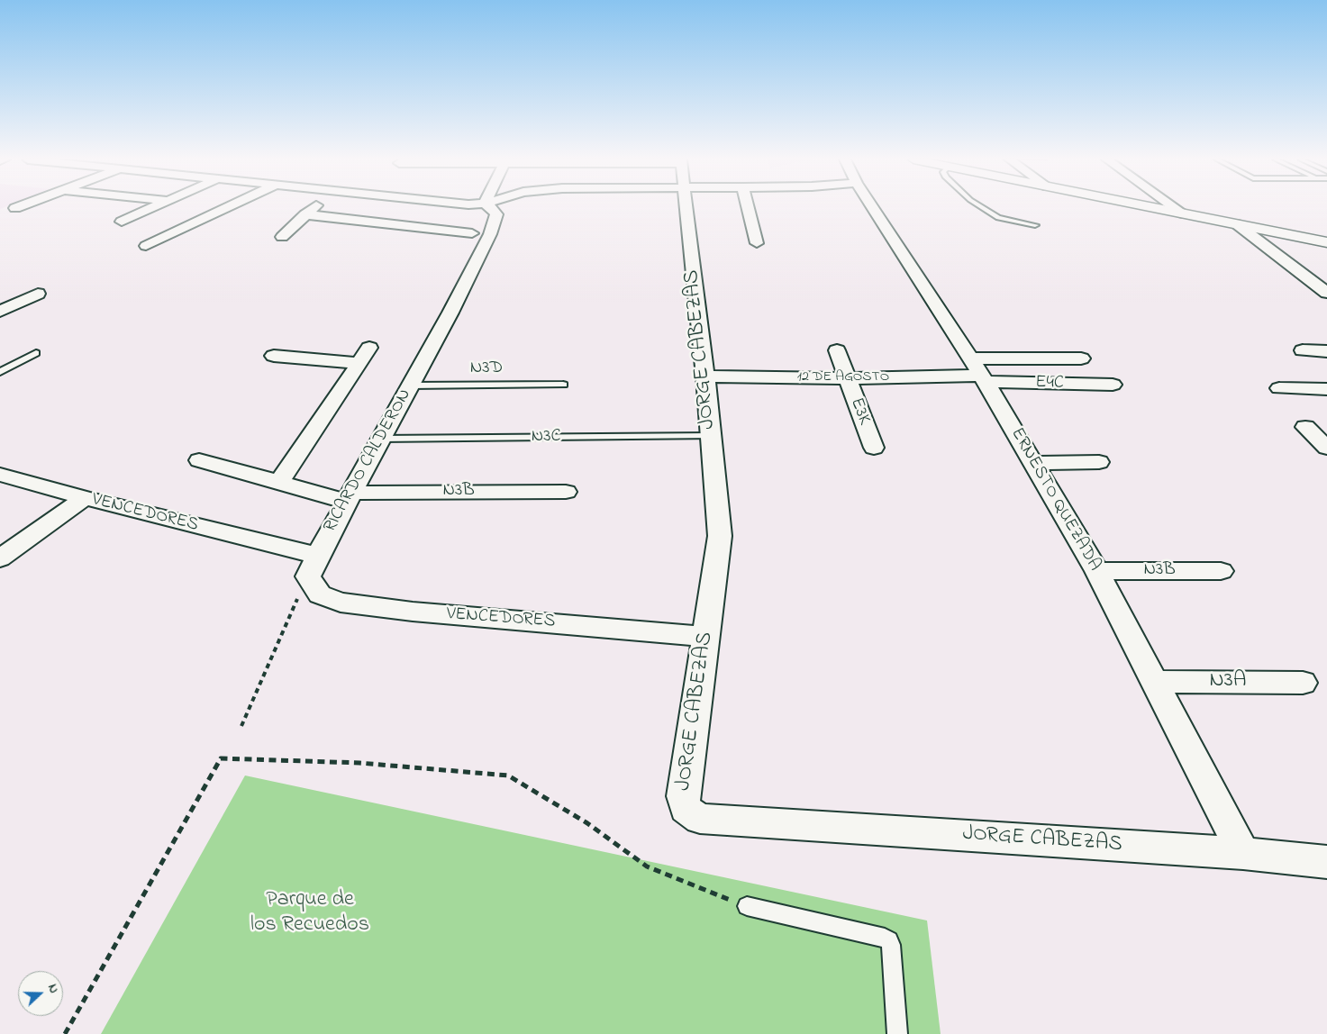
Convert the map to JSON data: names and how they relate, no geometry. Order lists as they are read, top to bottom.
{
  "streets": {
    "street": [
      "JORGE CABEZAS",
      "12 DE AGOSTO",
      "E4C",
      "E3K",
      "RICARDO CALDERON",
      "N3B",
      "ERNESTO QUEZADA",
      "VENCEDORES",
      "N3A"
    ],
    "lane": ["N3D", "N3C"]
  },
  "crossings": [
    ["JORGE CABEZAS", "12 DE AGOSTO"],
    ["JORGE CABEZAS", "N3C"],
    ["JORGE CABEZAS", "ERNESTO QUEZADA"],
    ["JORGE CABEZAS", "VENCEDORES"],
    ["N3D", "RICARDO CALDERON"],
    ["12 DE AGOSTO", "E4C"],
    ["12 DE AGOSTO", "E3K"],
    ["12 DE AGOSTO", "ERNESTO QUEZADA"],
    ["E4C", "ERNESTO QUEZADA"],
    ["N3C", "RICARDO CALDERON"],
    ["RICARDO CALDERON", "N3B"],
    ["RICARDO CALDERON", "VENCEDORES"],
    ["N3B", "ERNESTO QUEZADA"],
    ["ERNESTO QUEZADA", "N3A"]
  ],
  "parks": ["Parque de los Recuedos"],
  "north": "right"
}
